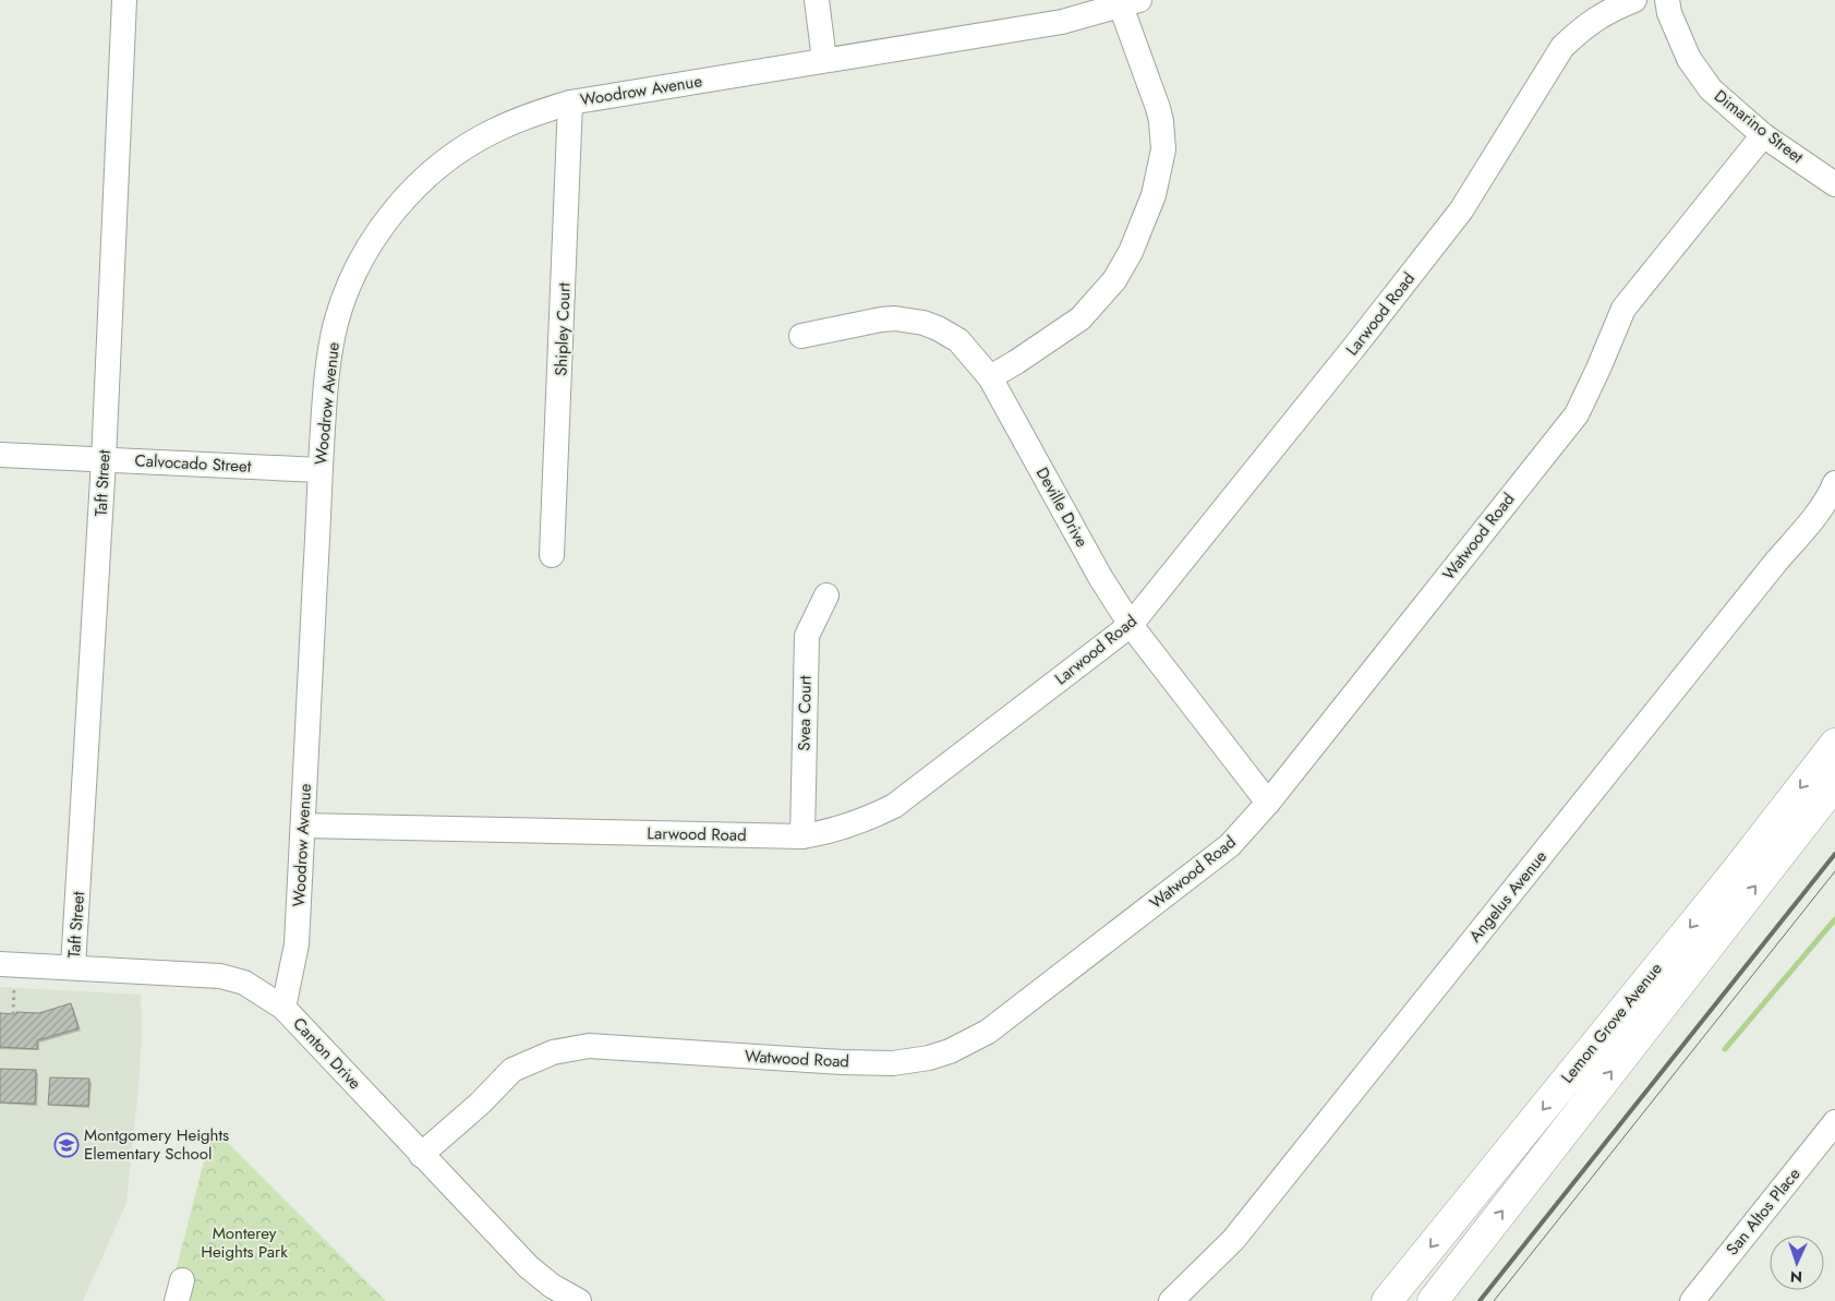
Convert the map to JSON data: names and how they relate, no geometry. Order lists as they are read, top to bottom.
{
  "streets": {
    "main road": ["Lemon Grove Avenue"],
    "street": [
      "Woodrow Avenue",
      "Dimarino Street",
      "Larwood Road",
      "Shipley Court",
      "Calvocado Street",
      "Taft Street",
      "Deville Drive",
      "Watwood Road",
      "Svea Court",
      "Angelus Avenue",
      "Canton Drive",
      "San Altos Place"
    ]
  },
  "crossings": [
    ["Woodrow Avenue", "Larwood Road"],
    ["Woodrow Avenue", "Shipley Court"],
    ["Woodrow Avenue", "Calvocado Street"],
    ["Woodrow Avenue", "Canton Drive"],
    ["Dimarino Street", "Watwood Road"],
    ["Larwood Road", "Deville Drive"],
    ["Larwood Road", "Svea Court"],
    ["Calvocado Street", "Taft Street"],
    ["Taft Street", "Canton Drive"],
    ["Deville Drive", "Watwood Road"],
    ["Watwood Road", "Canton Drive"]
  ],
  "parks": ["Monterey Heights Park"],
  "places": {
    "school or university": ["Montgomery Heights Elementary School"]
  },
  "north": "bottom"
}
